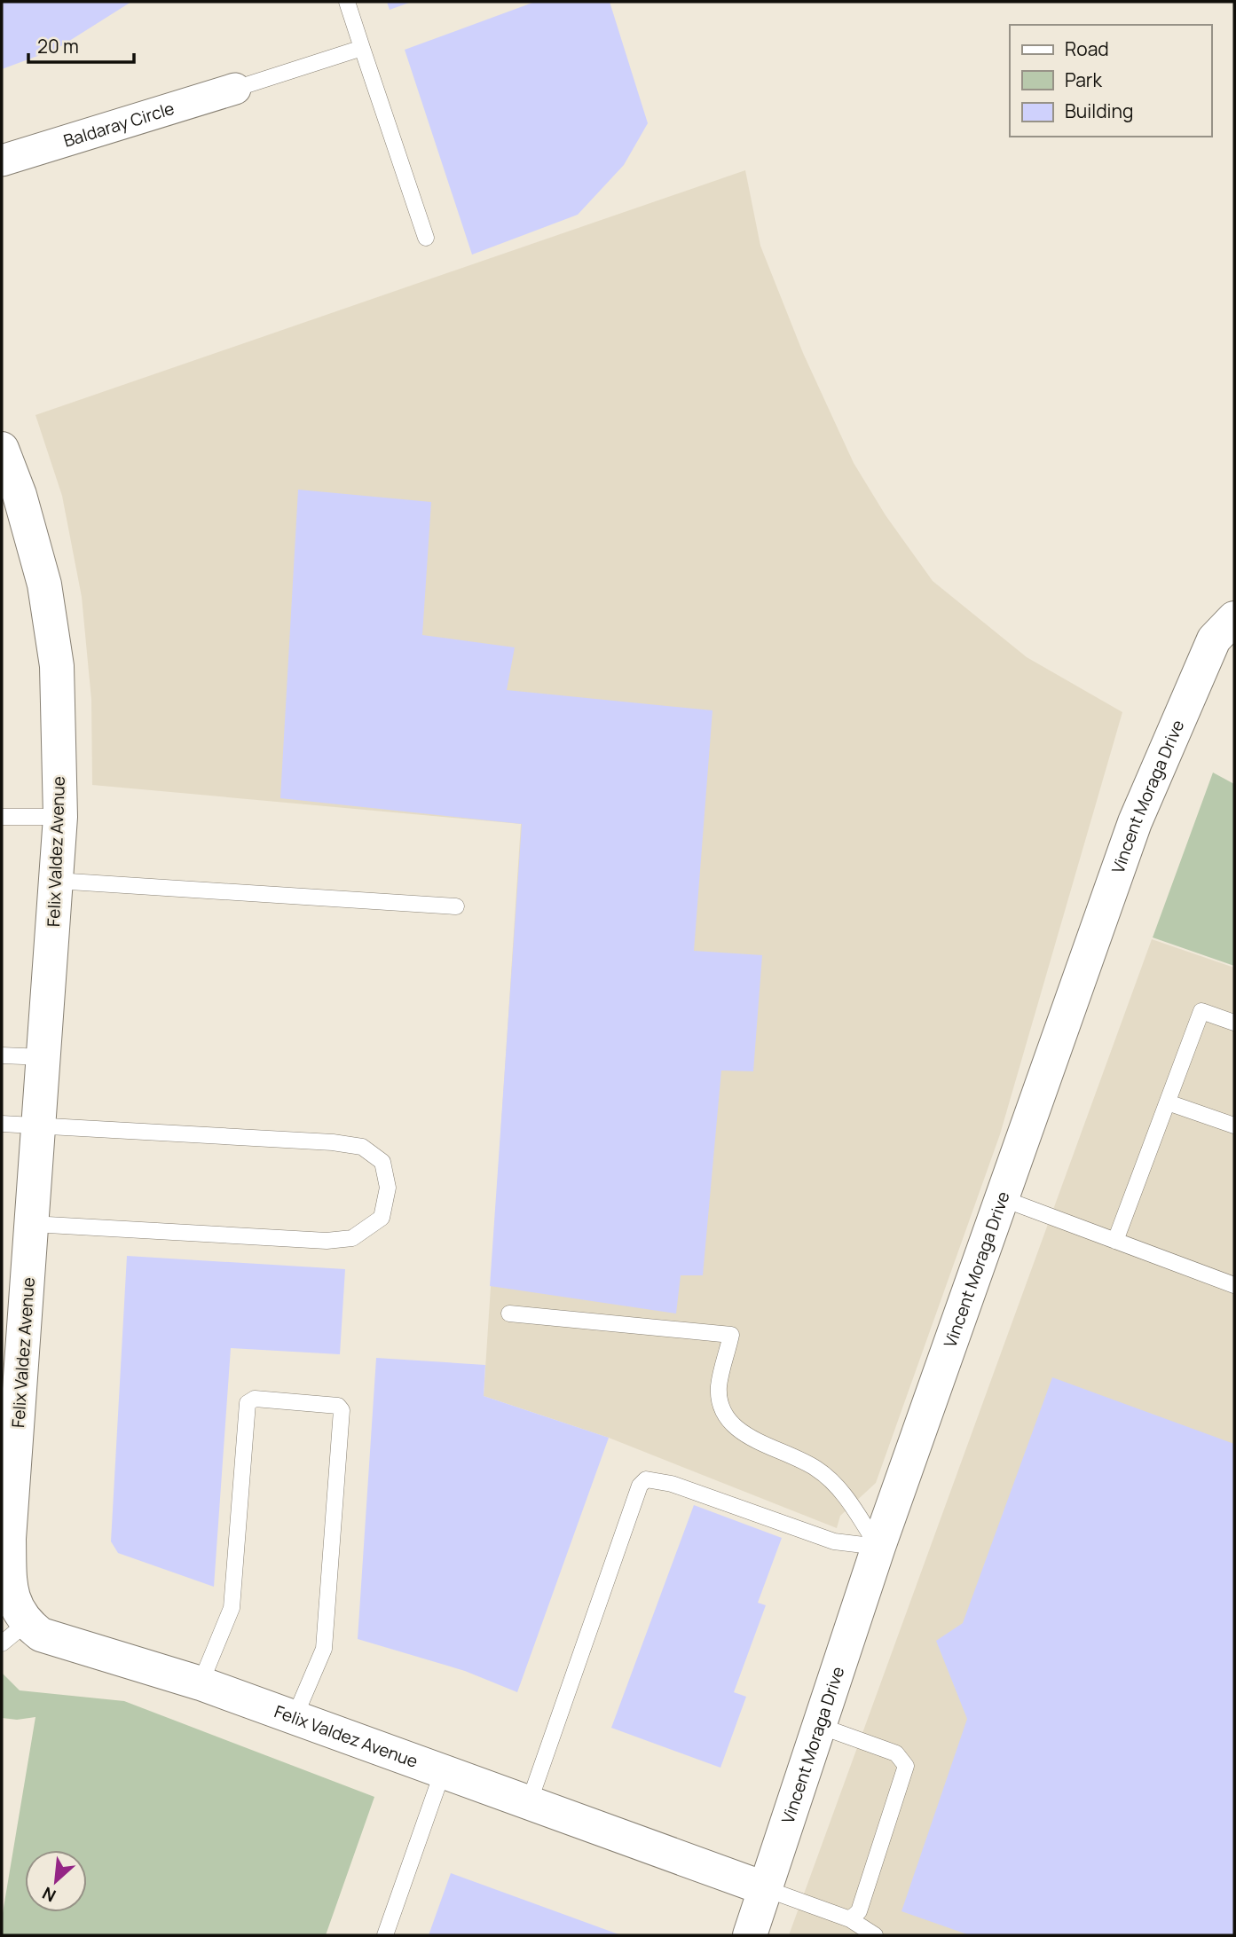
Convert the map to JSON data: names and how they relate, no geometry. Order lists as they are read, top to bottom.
{
  "streets": {
    "street": ["Baldaray Circle", "Vincent Moraga Drive", "Felix Valdez Avenue"]
  },
  "crossings": [
    ["Vincent Moraga Drive", "Felix Valdez Avenue"]
  ],
  "legend": ["Road", "Park", "Building"],
  "scale_bar": "20 m",
  "north": "bottom left"
}
